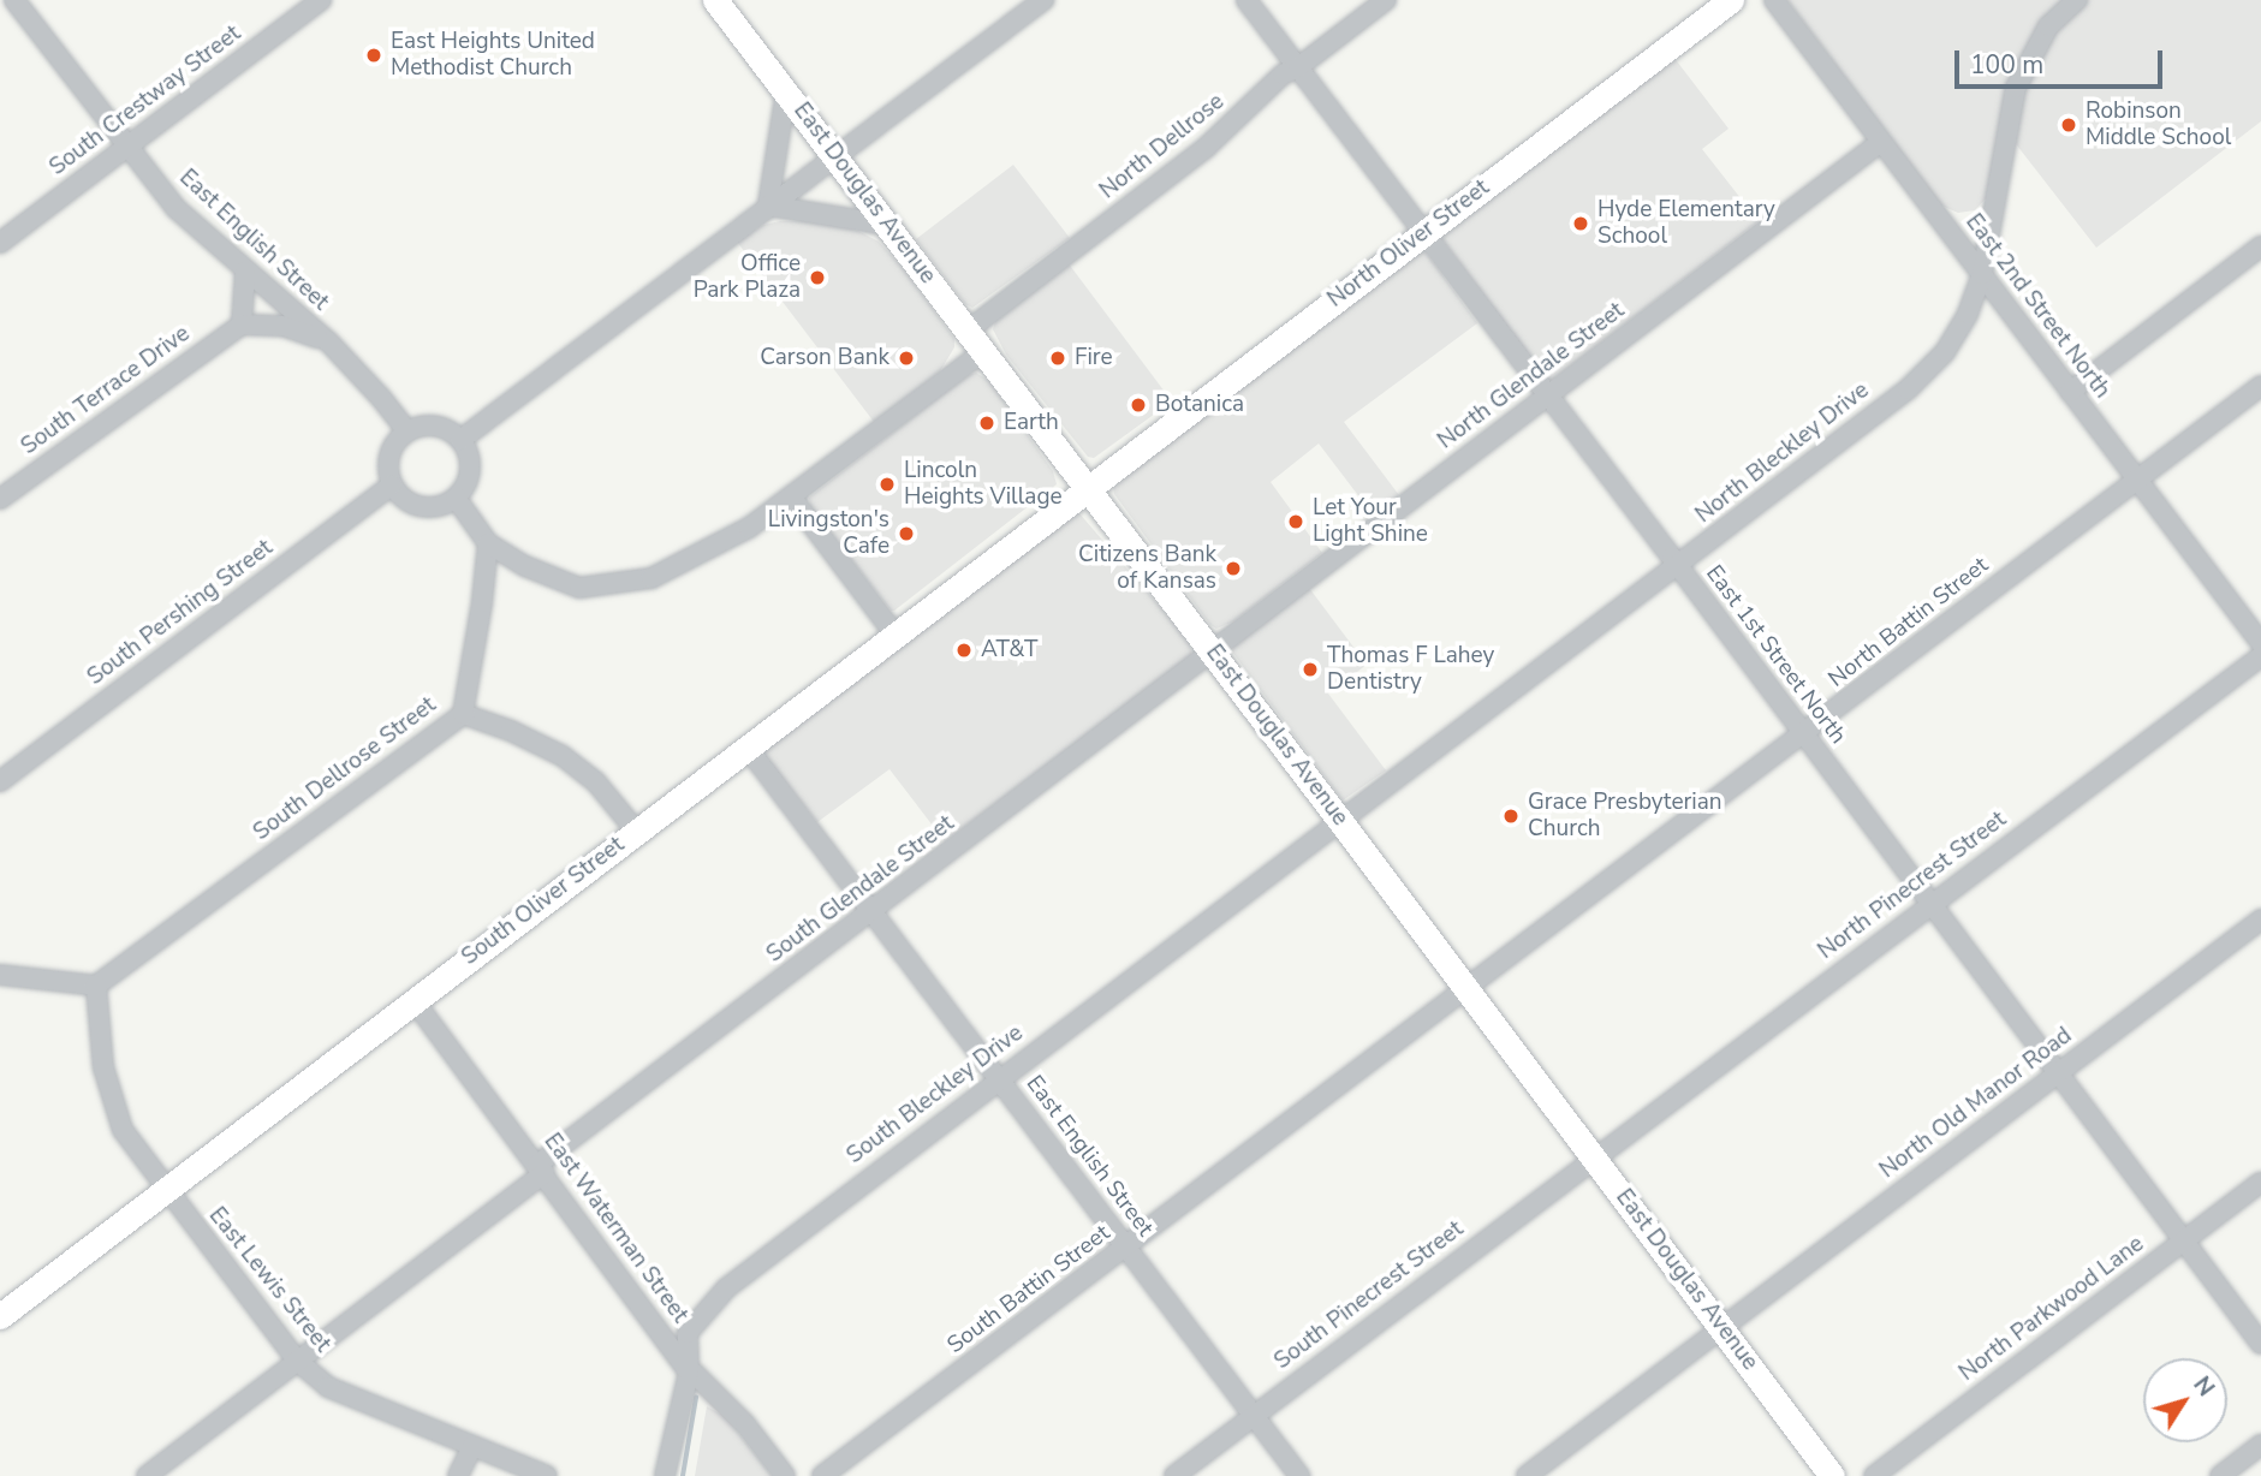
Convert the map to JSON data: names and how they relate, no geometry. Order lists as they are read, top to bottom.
{
  "streets": {
    "main road": ["East Douglas Avenue", "North Oliver Street", "South Oliver Street"],
    "street": [
      "South Crestway Street",
      "North Dellrose",
      "East English Street",
      "East 2nd Street North",
      "North Glendale Street",
      "South Terrace Drive",
      "North Bleckley Drive",
      "South Pershing Street",
      "North Battin Street",
      "East 1st Street North",
      "South Dellrose Street",
      "North Pinecrest Street",
      "South Glendale Street",
      "South Bleckley Drive",
      "North Old Manor Road",
      "East Waterman Street",
      "East Lewis Street",
      "South Battin Street",
      "South Pinecrest Street",
      "North Parkwood Lane"
    ]
  },
  "crossings": [
    ["South Crestway Street", "East English Street"],
    ["North Dellrose", "East Douglas Avenue"],
    ["North Dellrose", "East 1st Street North"],
    ["East Douglas Avenue", "North Oliver Street"],
    ["East Douglas Avenue", "North Glendale Street"],
    ["East Douglas Avenue", "North Bleckley Drive"],
    ["East Douglas Avenue", "North Battin Street"],
    ["East Douglas Avenue", "North Pinecrest Street"],
    ["East Douglas Avenue", "South Glendale Street"],
    ["East Douglas Avenue", "South Oliver Street"],
    ["East Douglas Avenue", "South Bleckley Drive"],
    ["East Douglas Avenue", "North Old Manor Road"],
    ["East Douglas Avenue", "South Battin Street"],
    ["East Douglas Avenue", "South Pinecrest Street"],
    ["East English Street", "South Pershing Street"],
    ["East English Street", "South Glendale Street"],
    ["East English Street", "South Oliver Street"],
    ["East English Street", "South Bleckley Drive"],
    ["East English Street", "South Battin Street"],
    ["East English Street", "South Pinecrest Street"],
    ["North Oliver Street", "East 1st Street North"],
    ["North Oliver Street", "South Oliver Street"],
    ["East 2nd Street North", "North Glendale Street"],
    ["East 2nd Street North", "North Bleckley Drive"],
    ["East 2nd Street North", "North Battin Street"],
    ["North Glendale Street", "East 1st Street North"],
    ["North Glendale Street", "South Glendale Street"],
    ["North Bleckley Drive", "East 1st Street North"],
    ["North Bleckley Drive", "South Bleckley Drive"],
    ["North Battin Street", "East 1st Street North"],
    ["North Battin Street", "South Battin Street"],
    ["East 1st Street North", "North Pinecrest Street"],
    ["East 1st Street North", "North Old Manor Road"],
    ["East 1st Street North", "North Parkwood Lane"],
    ["South Dellrose Street", "East Lewis Street"],
    ["North Pinecrest Street", "South Pinecrest Street"],
    ["South Glendale Street", "East Waterman Street"],
    ["South Glendale Street", "East Lewis Street"],
    ["South Oliver Street", "East Waterman Street"],
    ["South Oliver Street", "East Lewis Street"],
    ["South Bleckley Drive", "East Waterman Street"]
  ],
  "places": [
    "East Heights United Methodist Church",
    "Robinson Middle School",
    "Hyde Elementary School",
    "Office Park Plaza",
    "Carson Bank",
    "Fire",
    "Botanica",
    "Earth",
    "Lincoln Heights Village",
    "Let Your Light Shine",
    "Livingston's Cafe",
    "Citizens Bank of Kansas",
    "AT&T",
    "Thomas F Lahey Dentistry",
    "Grace Presbyterian Church"
  ],
  "scale_bar": "100 m",
  "north": "top right"
}
